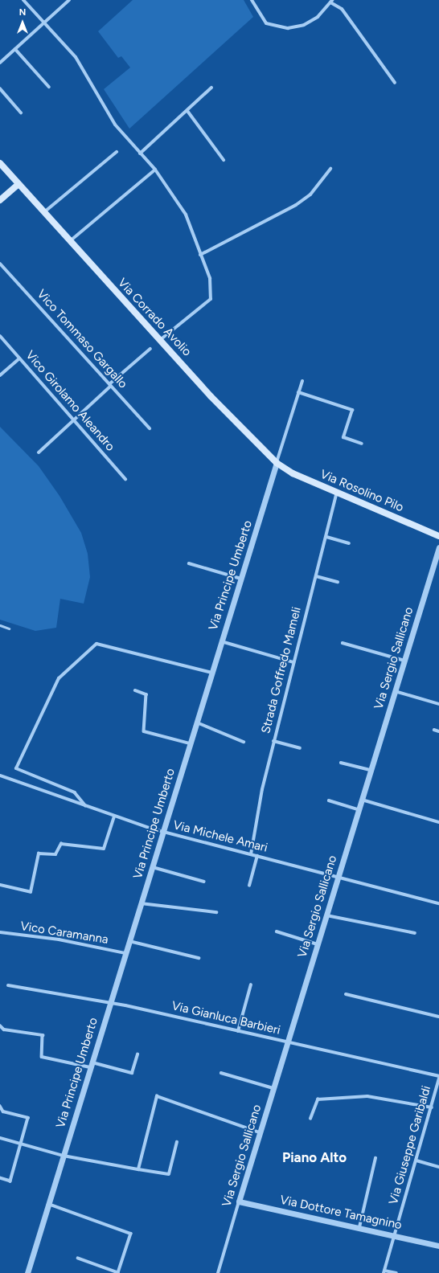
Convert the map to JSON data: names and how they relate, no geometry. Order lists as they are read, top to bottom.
{
  "streets": {
    "main road": ["Via Corrado Avolio", "Via Rosolino Pilo"],
    "street": [
      "Vico Tommaso Gargallo",
      "Vico Girolamo Aleandro",
      "Via Principe Umberto",
      "Via Sergio Sallicano",
      "Strada Goffredo Mameli",
      "Via Michele Amari",
      "Vico Caramanna",
      "Via Gianluca Barbieri",
      "Via Giuseppe Garibaldi",
      "Via Dottore Tamagnino"
    ]
  },
  "crossings": [
    ["Via Corrado Avolio", "Via Rosolino Pilo"],
    ["Via Corrado Avolio", "Via Principe Umberto"],
    ["Via Rosolino Pilo", "Via Principe Umberto"],
    ["Via Rosolino Pilo", "Strada Goffredo Mameli"],
    ["Via Principe Umberto", "Via Michele Amari"],
    ["Via Principe Umberto", "Vico Caramanna"],
    ["Via Principe Umberto", "Via Gianluca Barbieri"],
    ["Via Sergio Sallicano", "Via Michele Amari"],
    ["Via Sergio Sallicano", "Via Gianluca Barbieri"],
    ["Via Sergio Sallicano", "Via Dottore Tamagnino"],
    ["Strada Goffredo Mameli", "Via Michele Amari"],
    ["Via Gianluca Barbieri", "Via Giuseppe Garibaldi"],
    ["Via Giuseppe Garibaldi", "Via Dottore Tamagnino"]
  ],
  "districts": ["Piano Alto"],
  "north": "top"
}
